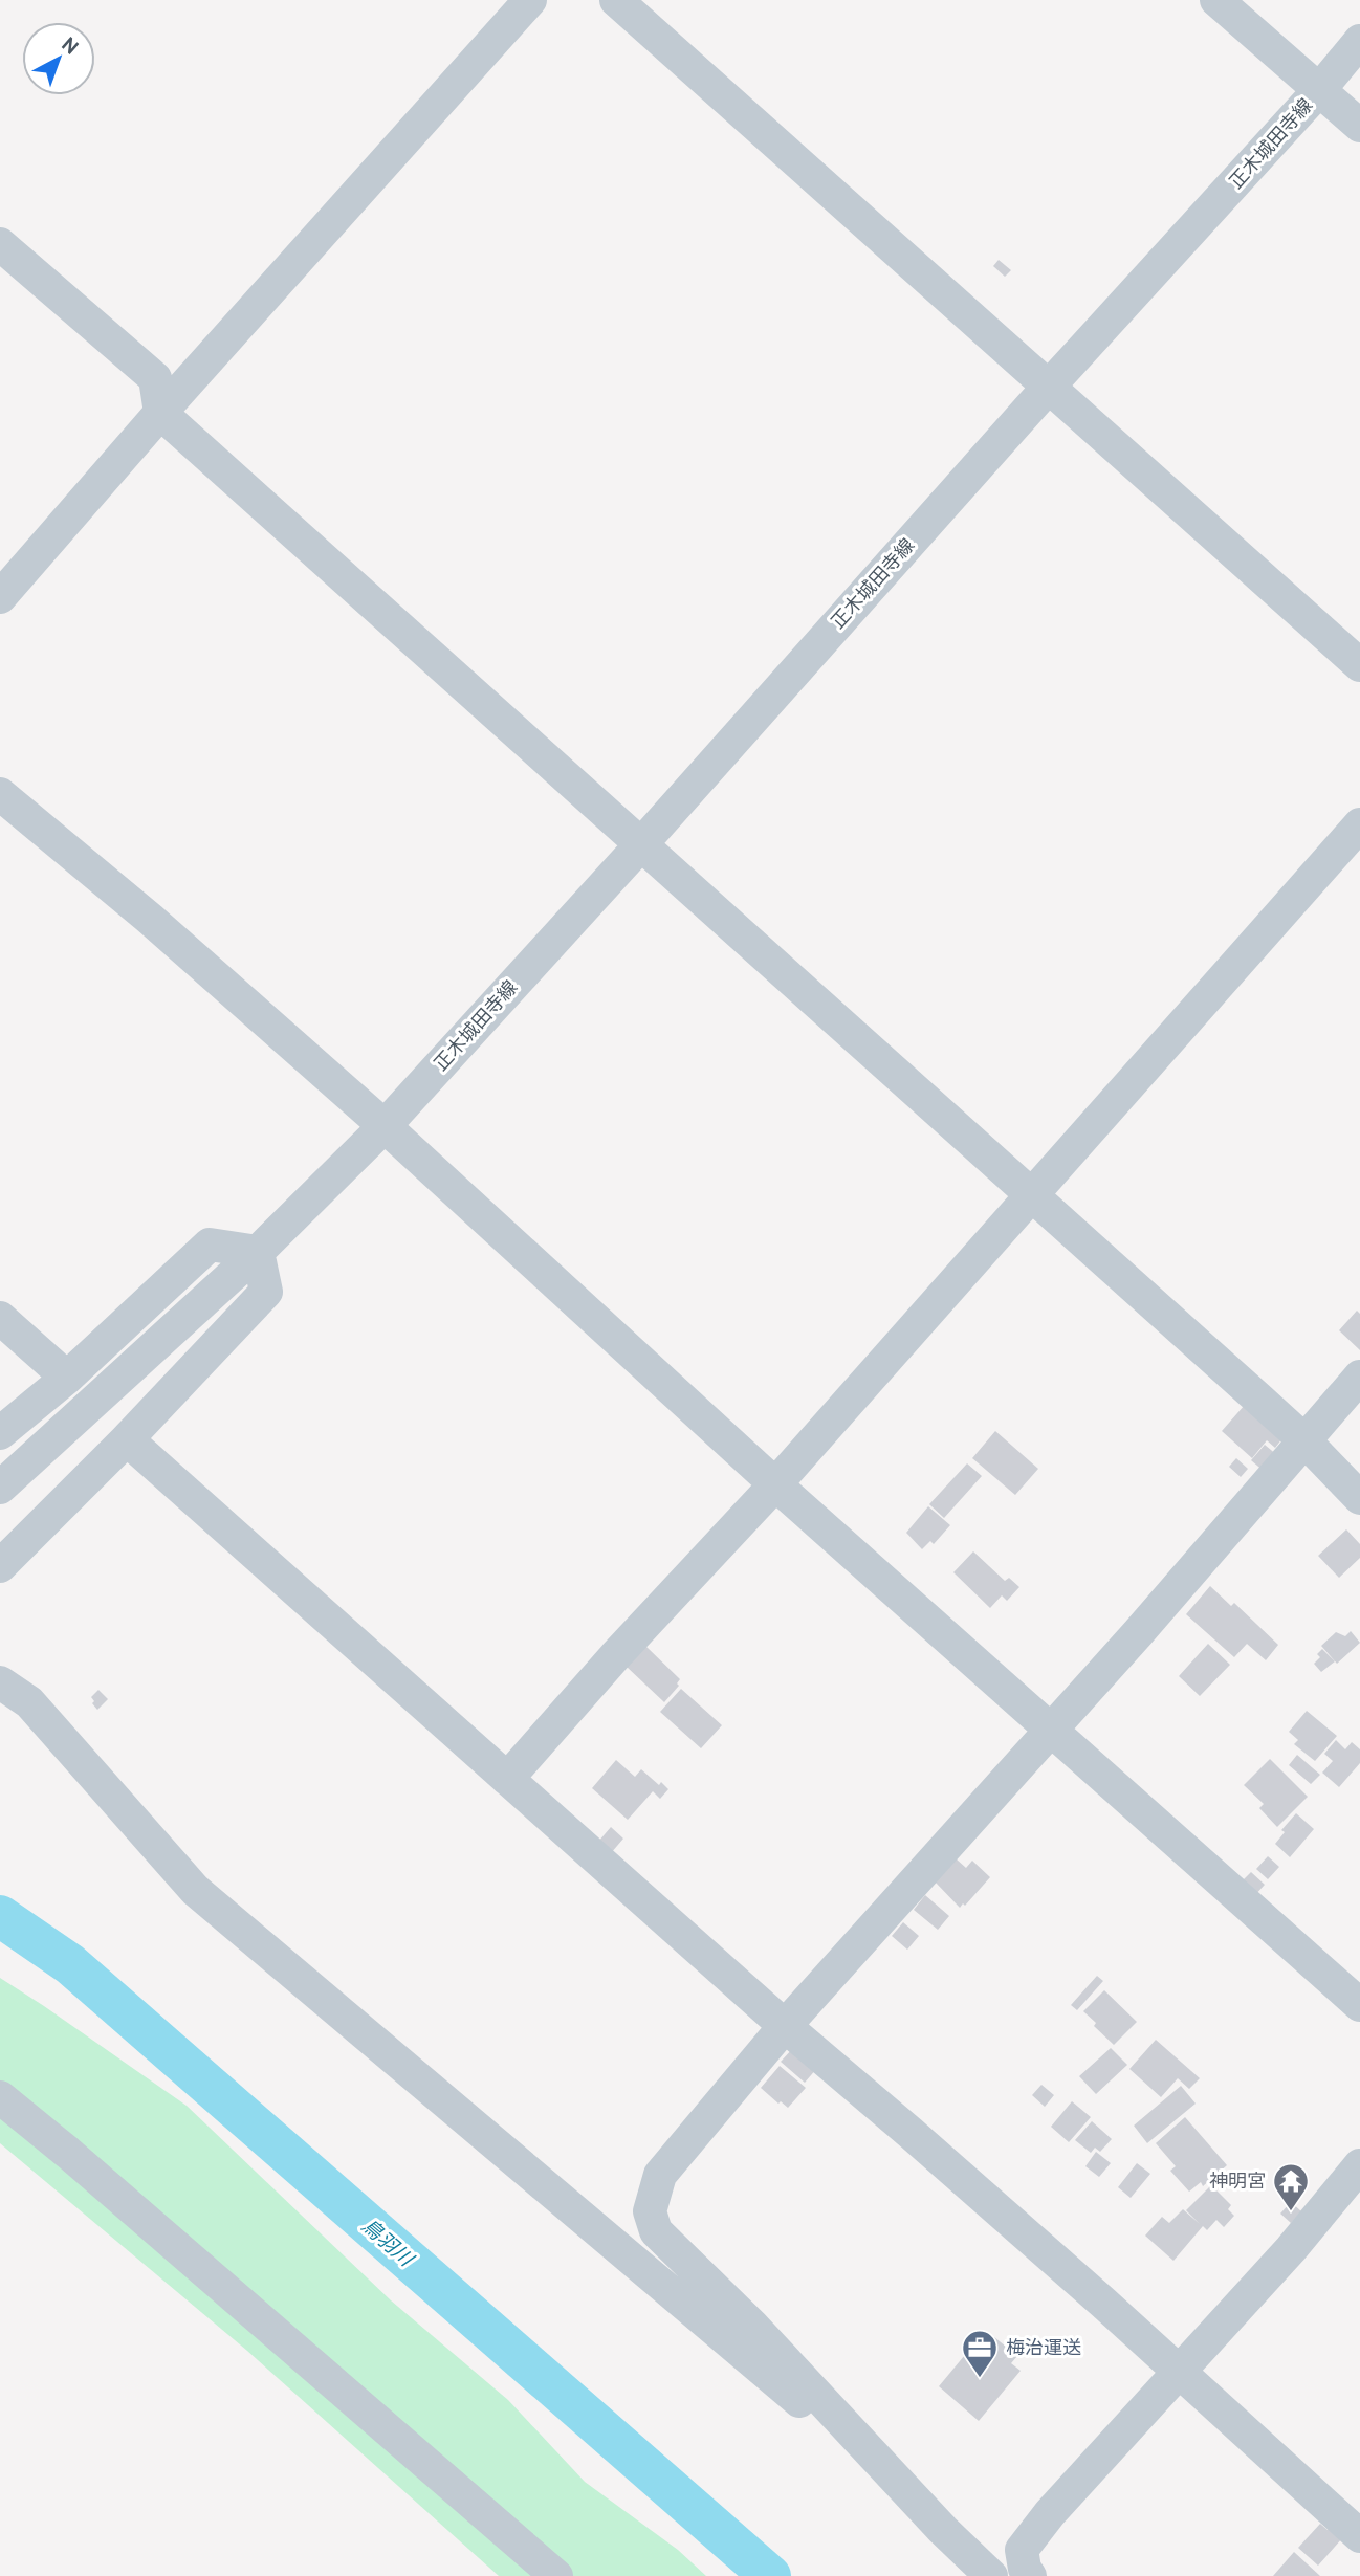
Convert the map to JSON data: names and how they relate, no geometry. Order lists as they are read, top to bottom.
{
  "streets": {
    "street": ["正木城田寺線"]
  },
  "water": ["鳥羽川"],
  "places": {
    "temple": ["神明宮"],
    "office": ["梅治運送"]
  },
  "north": "top right"
}
